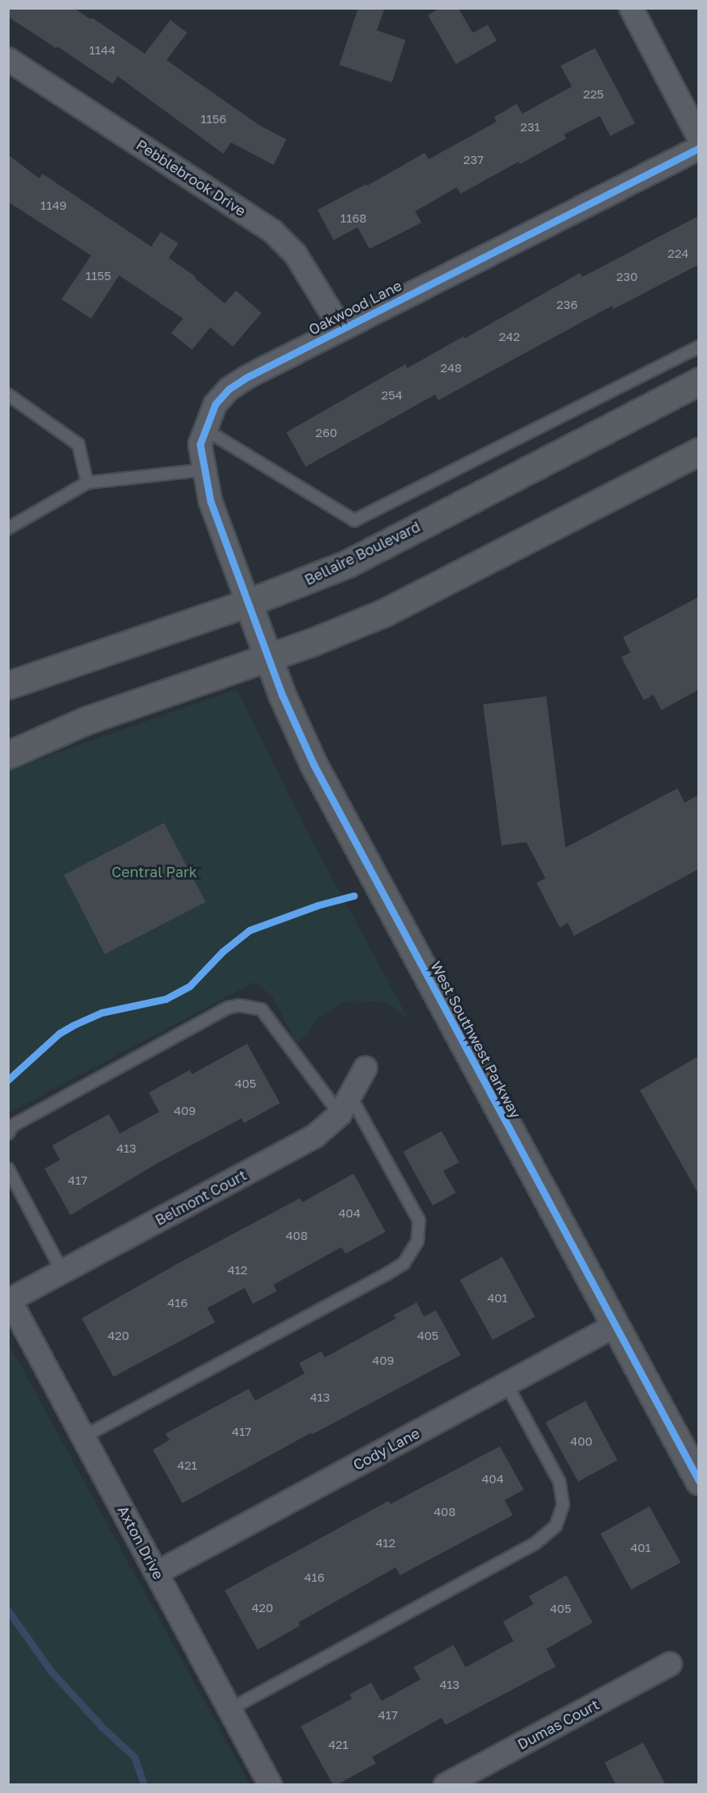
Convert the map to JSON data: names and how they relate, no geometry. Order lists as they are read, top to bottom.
{
  "streets": {
    "main road": ["Bellaire Boulevard", "West Southwest Parkway"],
    "street": [
      "Pebblebrook Drive",
      "Oakwood Lane",
      "Belmont Court",
      "Cody Lane",
      "Axton Drive",
      "Dumas Court"
    ]
  },
  "crossings": [
    ["Pebblebrook Drive", "Oakwood Lane"],
    ["Oakwood Lane", "Bellaire Boulevard"],
    ["Oakwood Lane", "West Southwest Parkway"],
    ["Bellaire Boulevard", "West Southwest Parkway"],
    ["West Southwest Parkway", "Cody Lane"],
    ["Belmont Court", "Axton Drive"],
    ["Cody Lane", "Axton Drive"]
  ],
  "parks": ["Central Park"],
  "house_numbers": [
    "1144",
    "225",
    "1156",
    "231",
    "237",
    "1149",
    "1168",
    "224",
    "1155",
    "230",
    "236",
    "242",
    "248",
    "254",
    "260",
    "405",
    "409",
    "413",
    "417",
    "404",
    "408",
    "412",
    "401",
    "416",
    "420",
    "405",
    "409",
    "413",
    "417",
    "400",
    "421",
    "404",
    "408",
    "412",
    "401",
    "416",
    "420",
    "405",
    "413",
    "417",
    "421"
  ]
}
